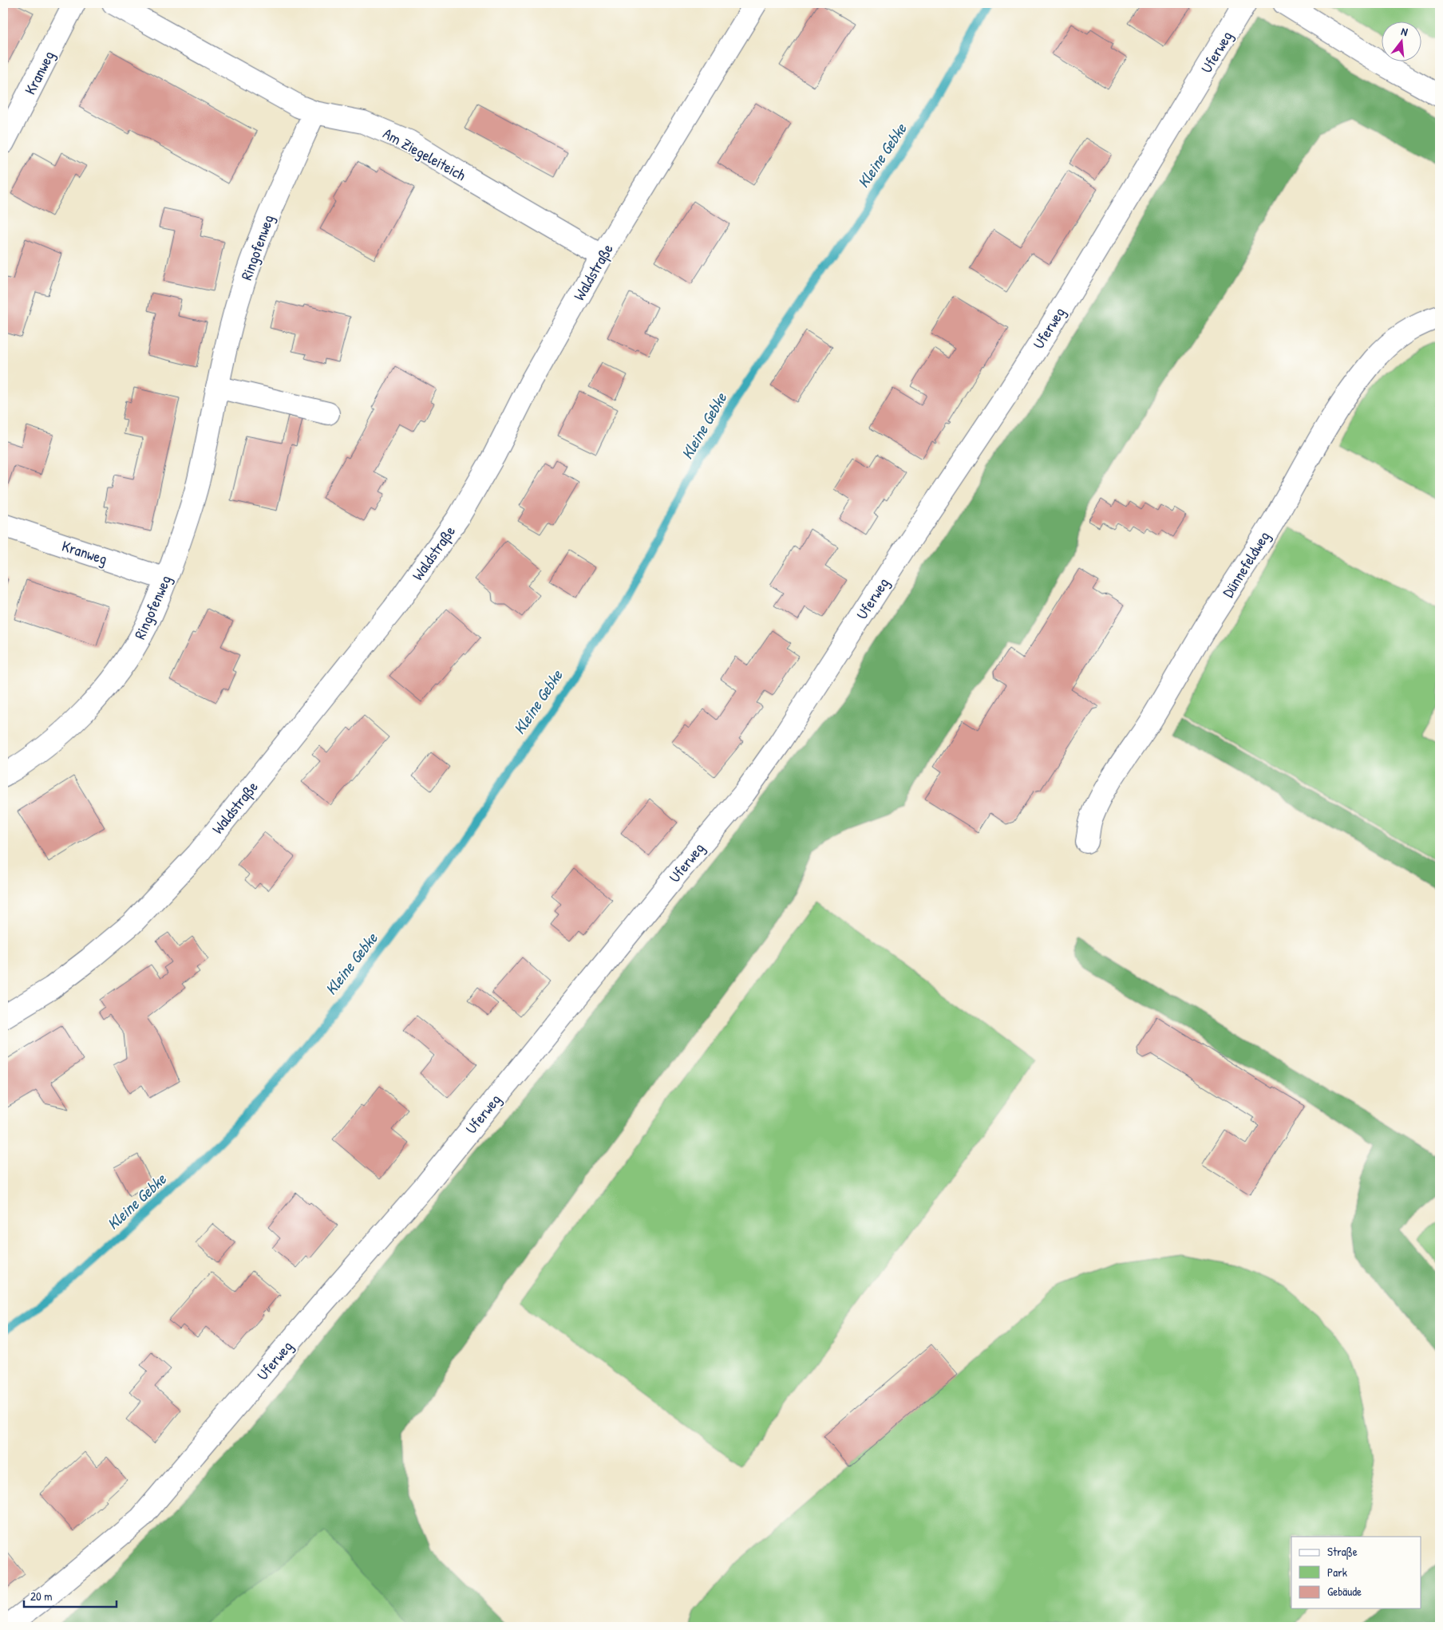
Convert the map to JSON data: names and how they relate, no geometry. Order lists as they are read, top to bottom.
{
  "streets": {
    "street": [
      "Uferweg",
      "Kranweg",
      "Am Ziegeleiteich",
      "Ringofenweg",
      "Waldstraße",
      "Dünnefeldweg"
    ]
  },
  "crossings": [
    ["Kranweg", "Ringofenweg"],
    ["Am Ziegeleiteich", "Ringofenweg"],
    ["Am Ziegeleiteich", "Waldstraße"]
  ],
  "water": ["Kleine Gebke"],
  "legend": ["Straße", "Park", "Gebäude"],
  "scale_bar": "20 m",
  "north": "top"
}
